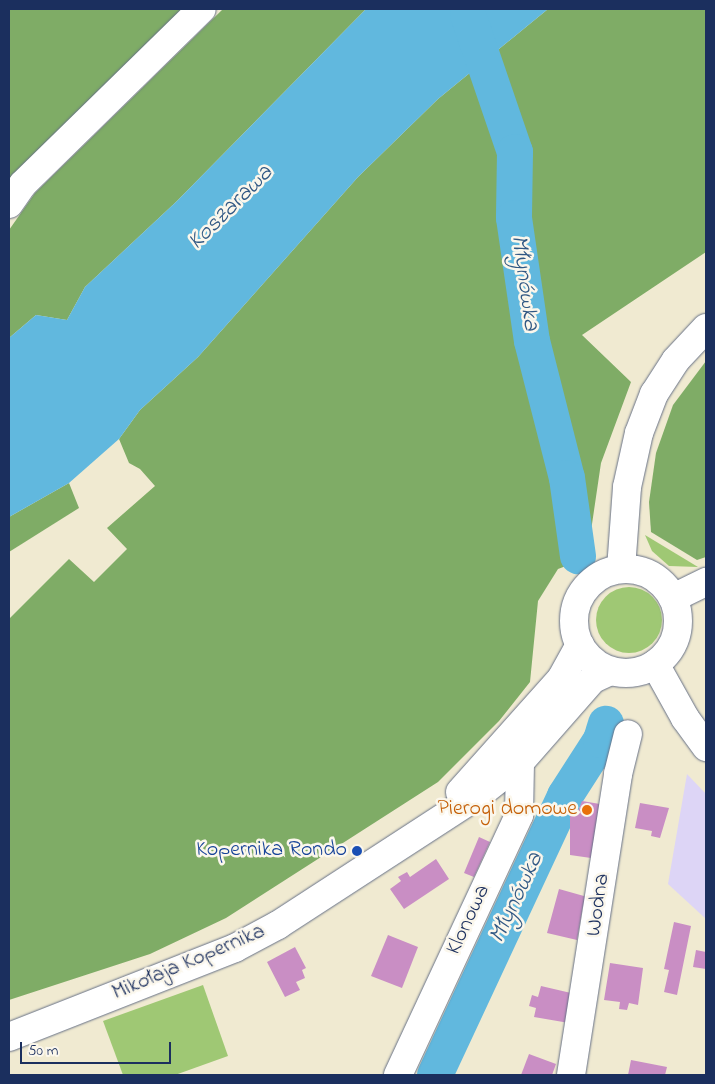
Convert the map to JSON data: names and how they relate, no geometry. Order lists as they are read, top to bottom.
{
  "streets": {
    "main road": ["Wodna", "Klonowa", "Mikołaja Kopernika"]
  },
  "crossings": [
    ["Klonowa", "Mikołaja Kopernika"]
  ],
  "water": ["Koszarawa", "Młynówka"],
  "places": ["Pierogi domowe", "Kopernika Rondo"],
  "scale_bar": "50 m"
}
